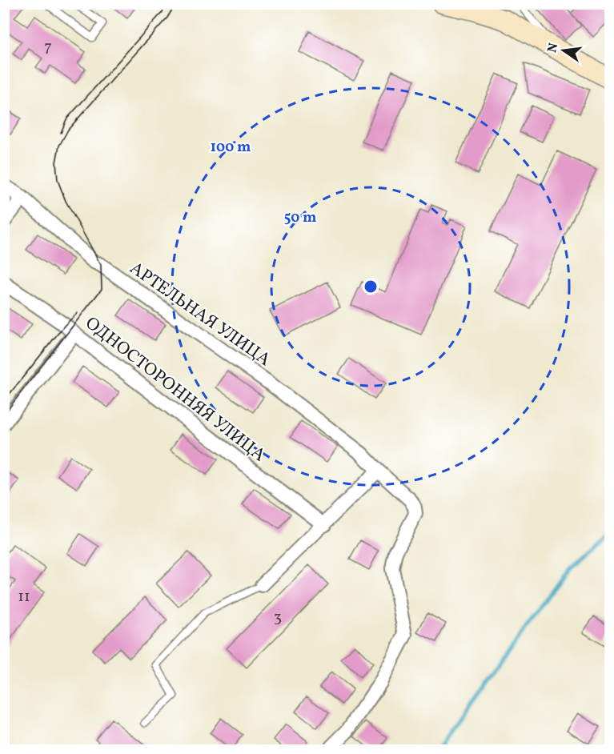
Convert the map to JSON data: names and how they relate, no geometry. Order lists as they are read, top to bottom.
{
  "streets": {
    "street": ["АРТЕЛЬНАЯ УЛИЦА", "ОДНОСТОРОННЯЯ УЛИЦА"]
  },
  "house_numbers": ["7", "11", "3"],
  "north": "left",
  "rings": ["100 m", "50 m"]
}
